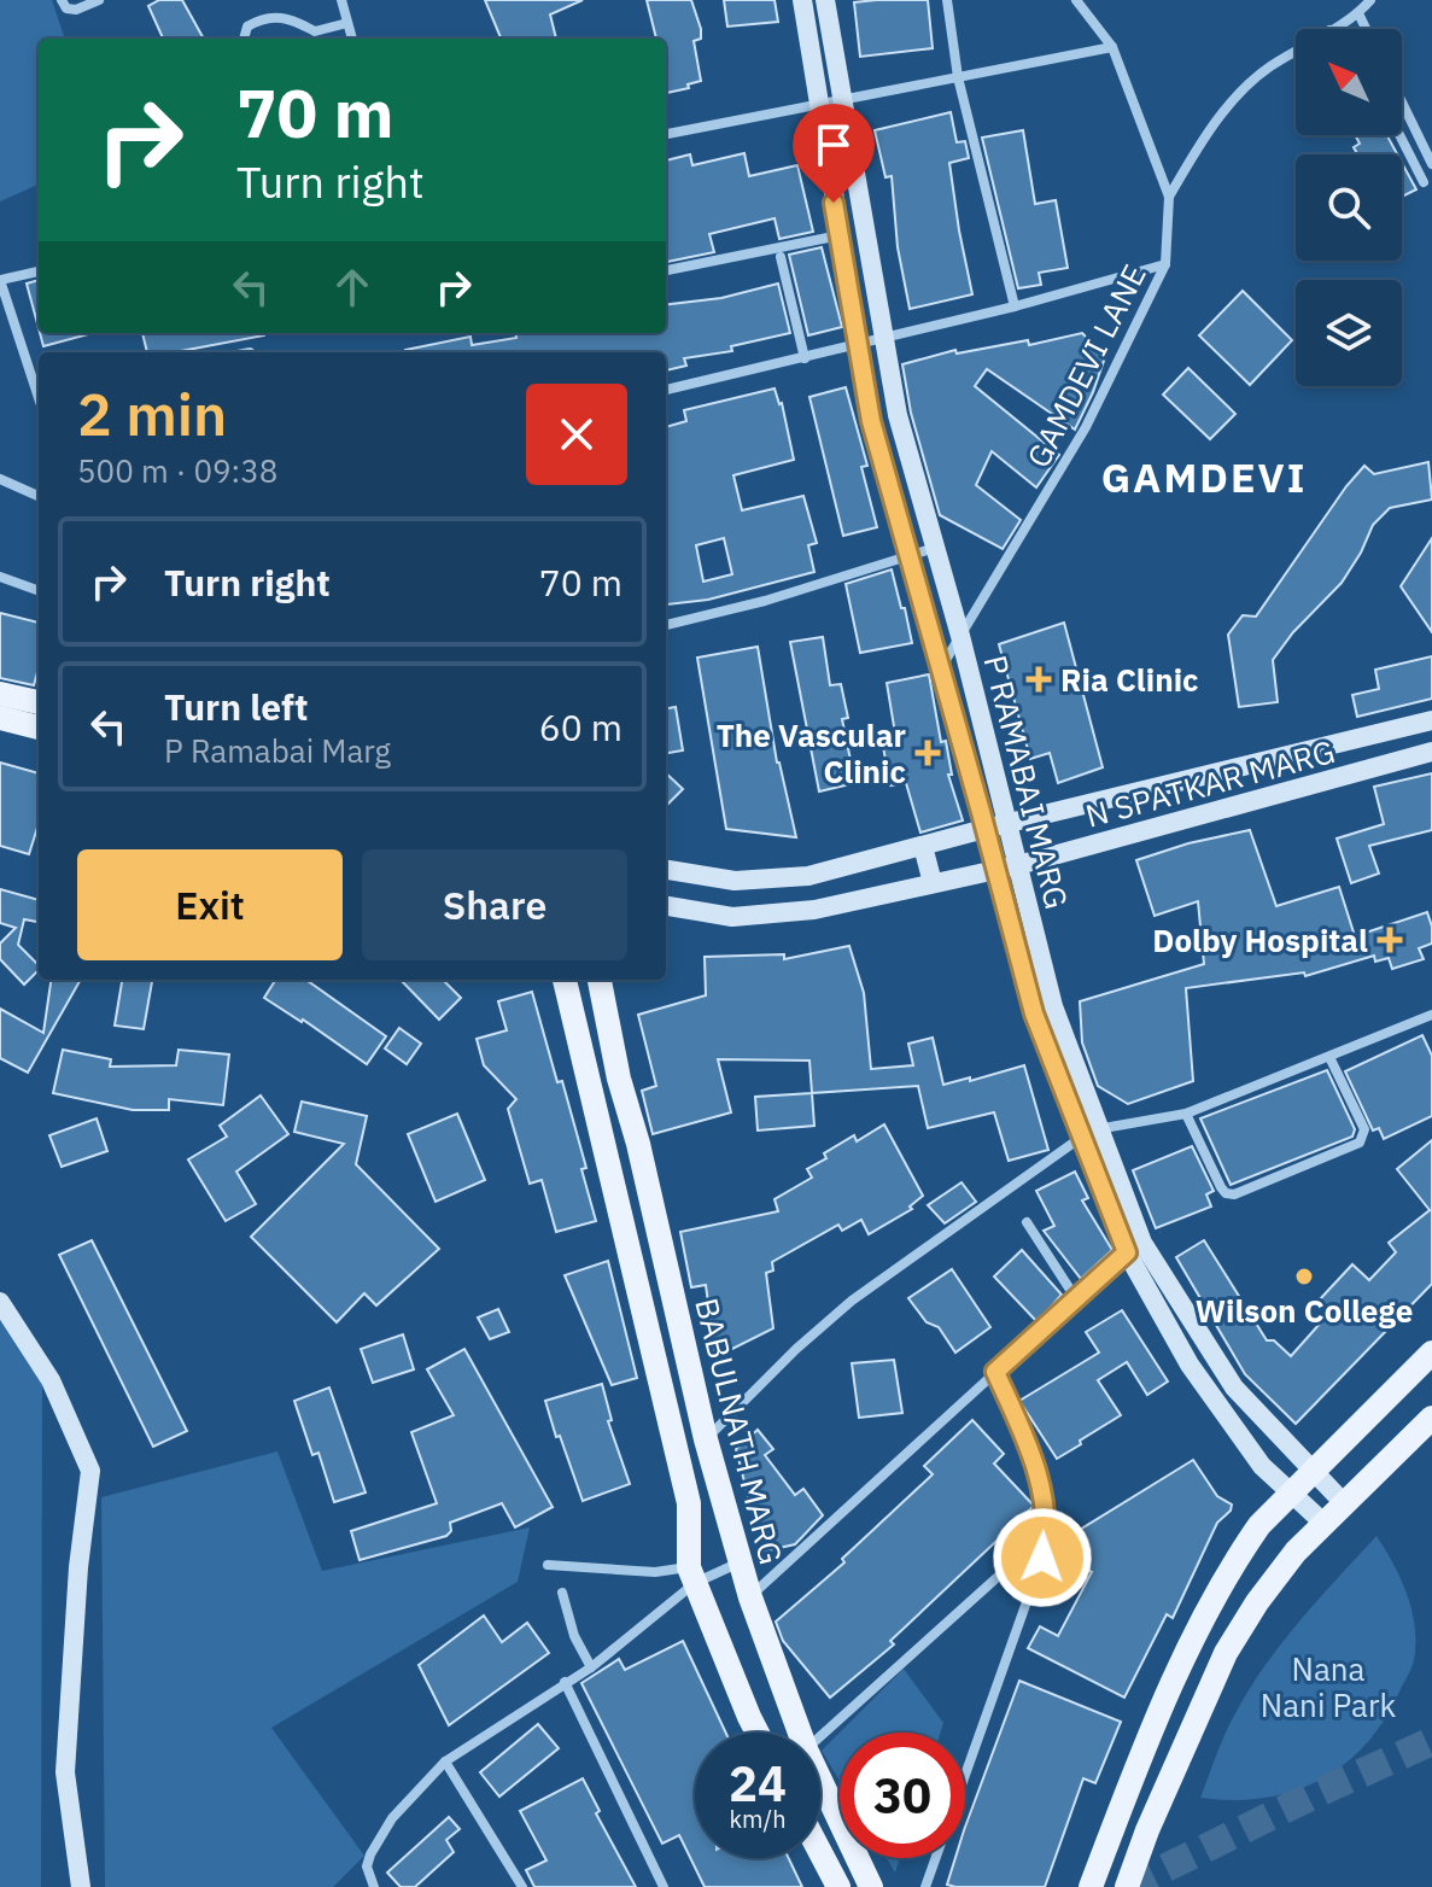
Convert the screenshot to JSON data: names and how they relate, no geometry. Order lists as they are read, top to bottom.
{
  "streets": {
    "main road": ["P RAMABAI MARG", "N SPATKAR MARG", "BABULNATH MARG"],
    "street": ["GAMDEVI LANE"]
  },
  "crossings": [
    ["GAMDEVI LANE", "P RAMABAI MARG"],
    ["P RAMABAI MARG", "N SPATKAR MARG"]
  ],
  "districts": ["GAMDEVI"],
  "parks": ["Nana Nani Park"],
  "places": {
    "health": ["Ria Clinic", "The Vascular Clinic", "Dolby Hospital"],
    "other": ["Wilson College"]
  },
  "north": "top left",
  "page": {
    "turn": ["70 m", "Turn right"],
    "heading": ["2 min", "500 m · 09:38"],
    "list": [
      {
        "name": "Turn right",
        "value": "70 m"
      },
      {
        "name": "Turn left",
        "note": "P Ramabai Marg",
        "value": "60 m"
      }
    ],
    "buttons": ["Exit", "Share"],
    "speed": "24 km/h",
    "limit": "30"
  }
}
